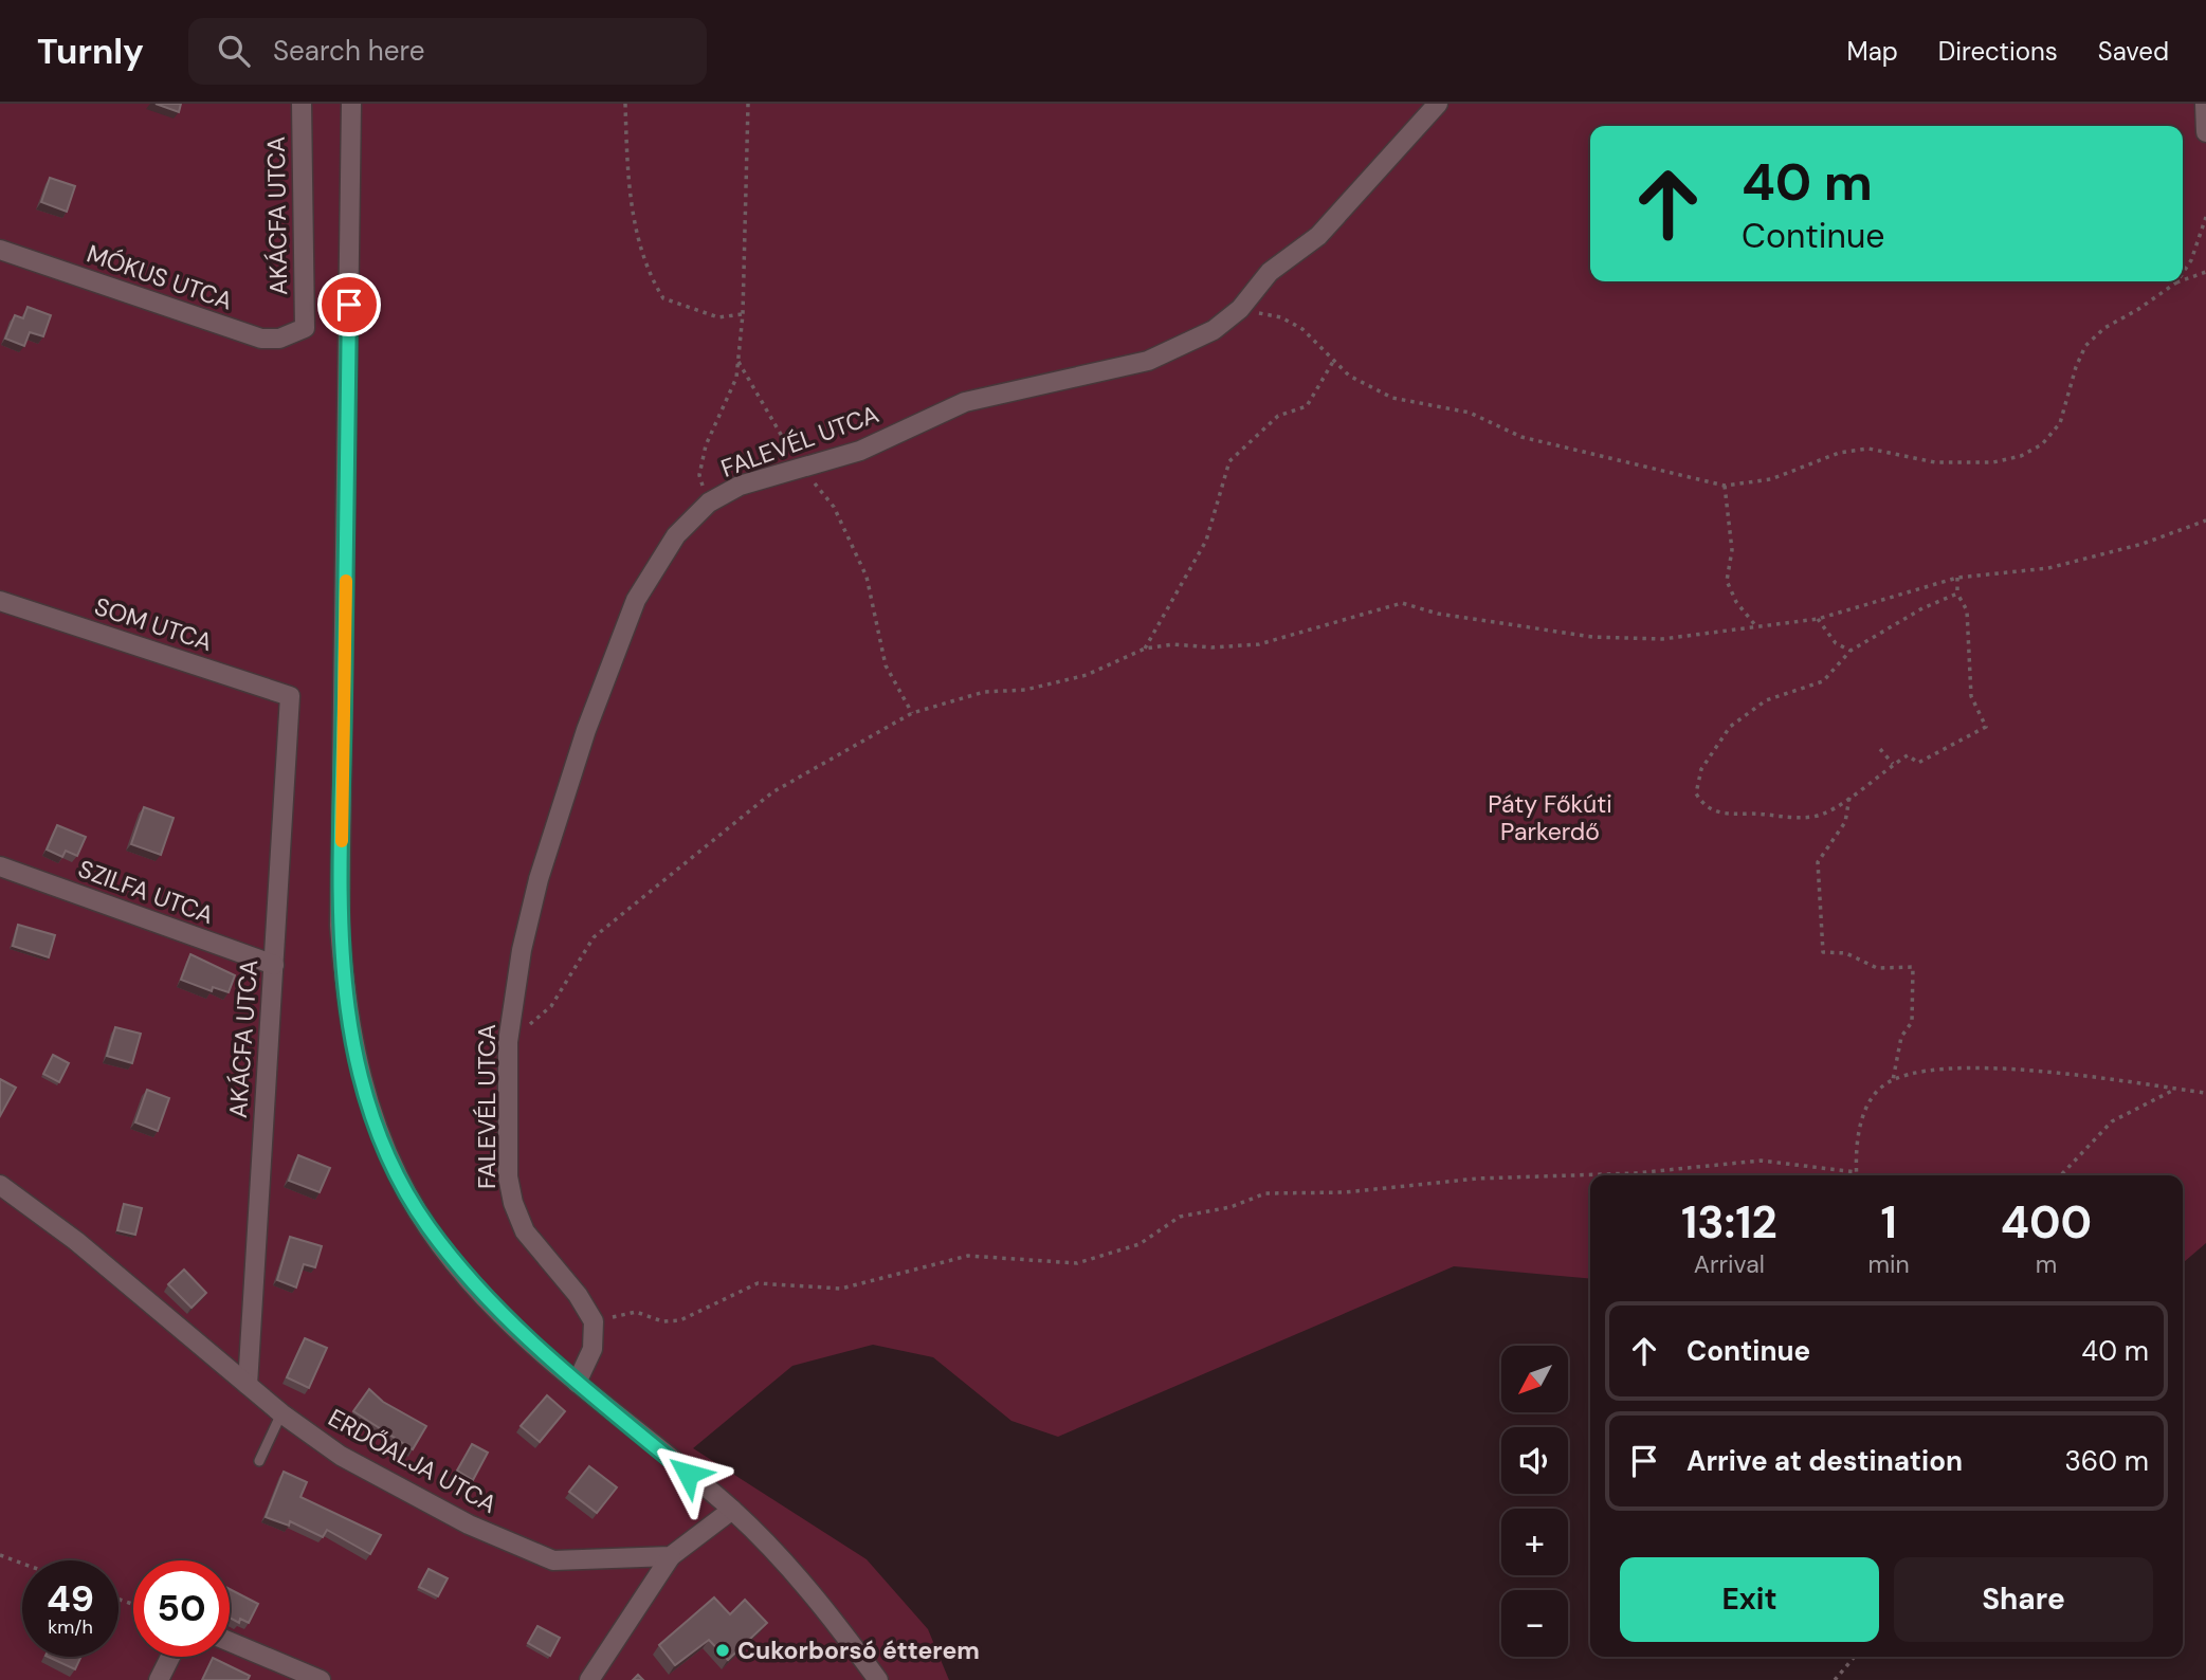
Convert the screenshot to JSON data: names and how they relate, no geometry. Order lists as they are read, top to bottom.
{
  "streets": {
    "street": [
      "AKÁCFA UTCA",
      "MÓKUS UTCA",
      "FALEVÉL UTCA",
      "SOM UTCA",
      "SZILFA UTCA",
      "ERDŐALJA UTCA"
    ]
  },
  "crossings": [
    ["AKÁCFA UTCA", "MÓKUS UTCA"],
    ["AKÁCFA UTCA", "SOM UTCA"],
    ["AKÁCFA UTCA", "SZILFA UTCA"],
    ["AKÁCFA UTCA", "ERDŐALJA UTCA"]
  ],
  "parks": ["Páty Főkúti Parkerdő"],
  "places": ["Cukorborsó étterem"],
  "north": "bottom left",
  "page": {
    "header": "Turnly",
    "search": "Search here",
    "nav": ["Map", "Directions", "Saved"],
    "turn": ["40 m", "Continue"],
    "eta": [
      "13:12",
      "Arrival",
      "1",
      "min",
      "400",
      "m"
    ],
    "list": [
      {
        "name": "Continue",
        "value": "40 m"
      },
      {
        "name": "Arrive at destination",
        "value": "360 m"
      }
    ],
    "map_buttons": ["+", "−"],
    "buttons": ["Exit", "Share"],
    "speed": "49 km/h",
    "limit": "50"
  }
}
